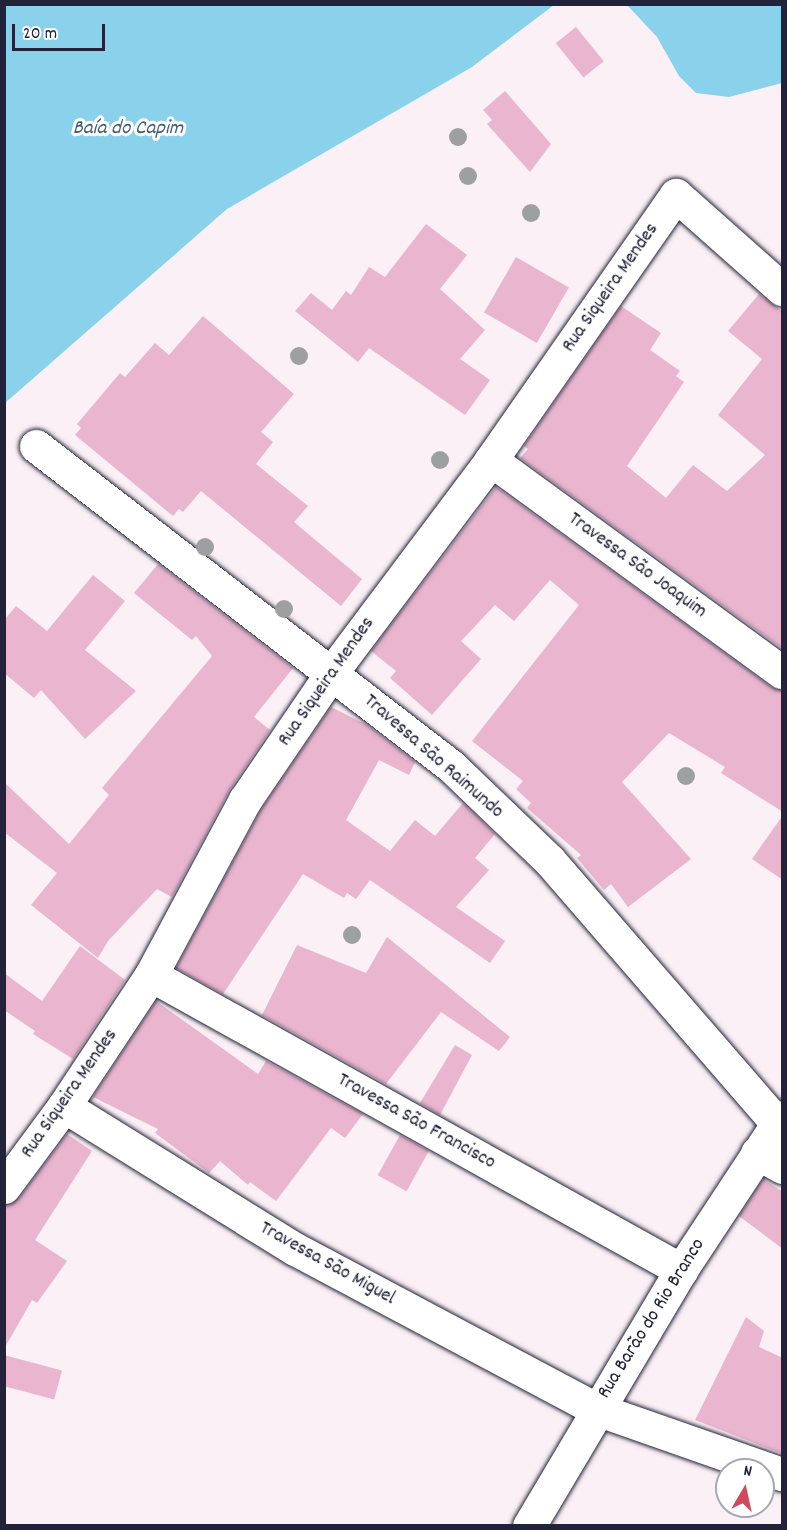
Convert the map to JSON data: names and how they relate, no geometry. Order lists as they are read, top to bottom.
{
  "streets": {
    "street": [
      "Rua Siqueira Mendes",
      "Travessa São Joaquim",
      "Travessa São Raimundo",
      "Travessa São Francisco",
      "Travessa São Miguel",
      "Rua Barão do Rio Branco"
    ]
  },
  "crossings": [
    ["Rua Siqueira Mendes", "Travessa São Joaquim"],
    ["Rua Siqueira Mendes", "Travessa São Raimundo"],
    ["Rua Siqueira Mendes", "Travessa São Francisco"],
    ["Rua Siqueira Mendes", "Travessa São Miguel"],
    ["Travessa São Raimundo", "Rua Barão do Rio Branco"],
    ["Travessa São Francisco", "Rua Barão do Rio Branco"],
    ["Travessa São Miguel", "Rua Barão do Rio Branco"]
  ],
  "water": ["Baía do Capim"],
  "scale_bar": "20 m",
  "north": "top"
}
